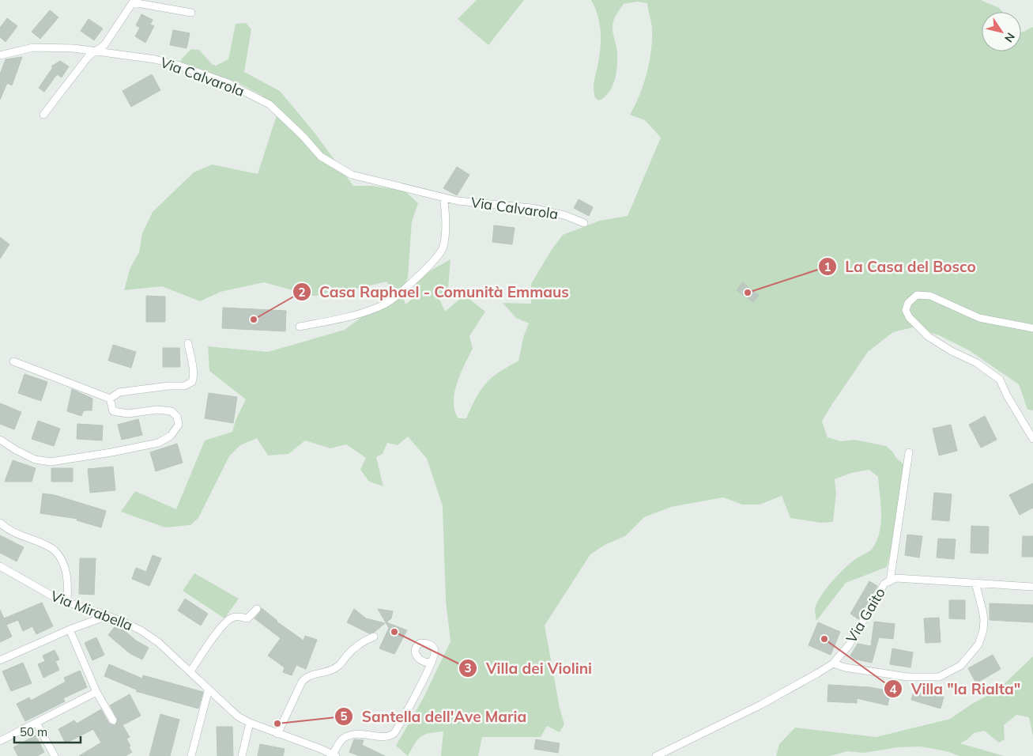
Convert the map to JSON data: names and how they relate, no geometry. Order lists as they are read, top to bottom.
{
  "streets": {
    "street": ["Via Calvarola", "Via Mirabella", "Via Gaito"]
  },
  "places": [
    "La Casa del Bosco",
    "Casa Raphael - Comunità Emmaus",
    "Villa dei Violini",
    "Villa \"la Rialta\"",
    "Santella dell'Ave Maria"
  ],
  "scale_bar": "50 m",
  "north": "bottom right"
}
